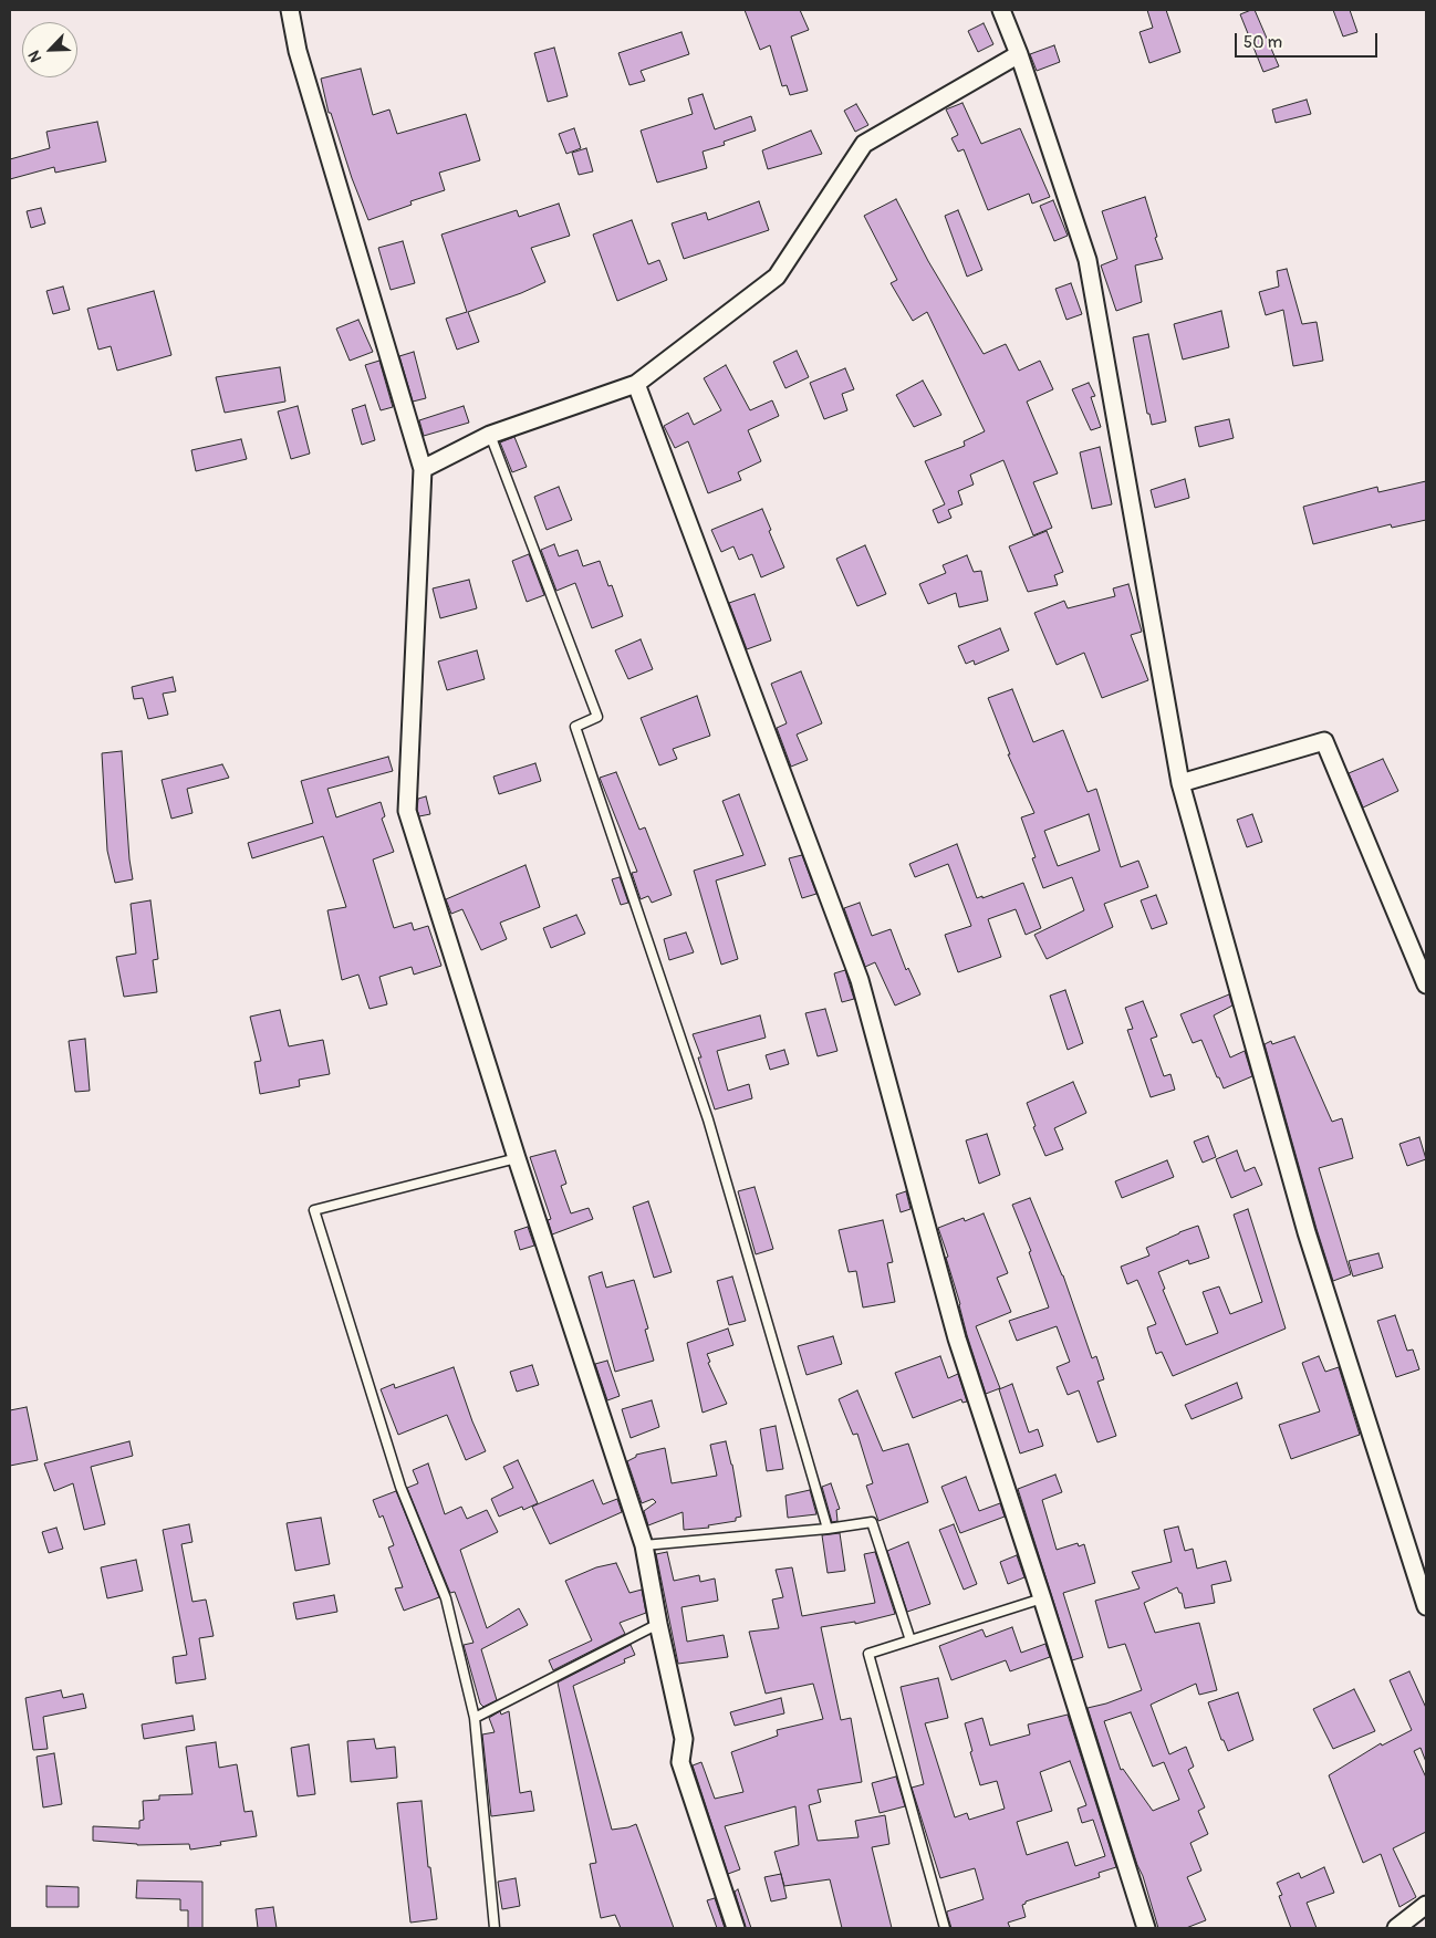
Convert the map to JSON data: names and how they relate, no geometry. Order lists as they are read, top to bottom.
{
  "scale_bar": "50 m",
  "north": "bottom left"
}
